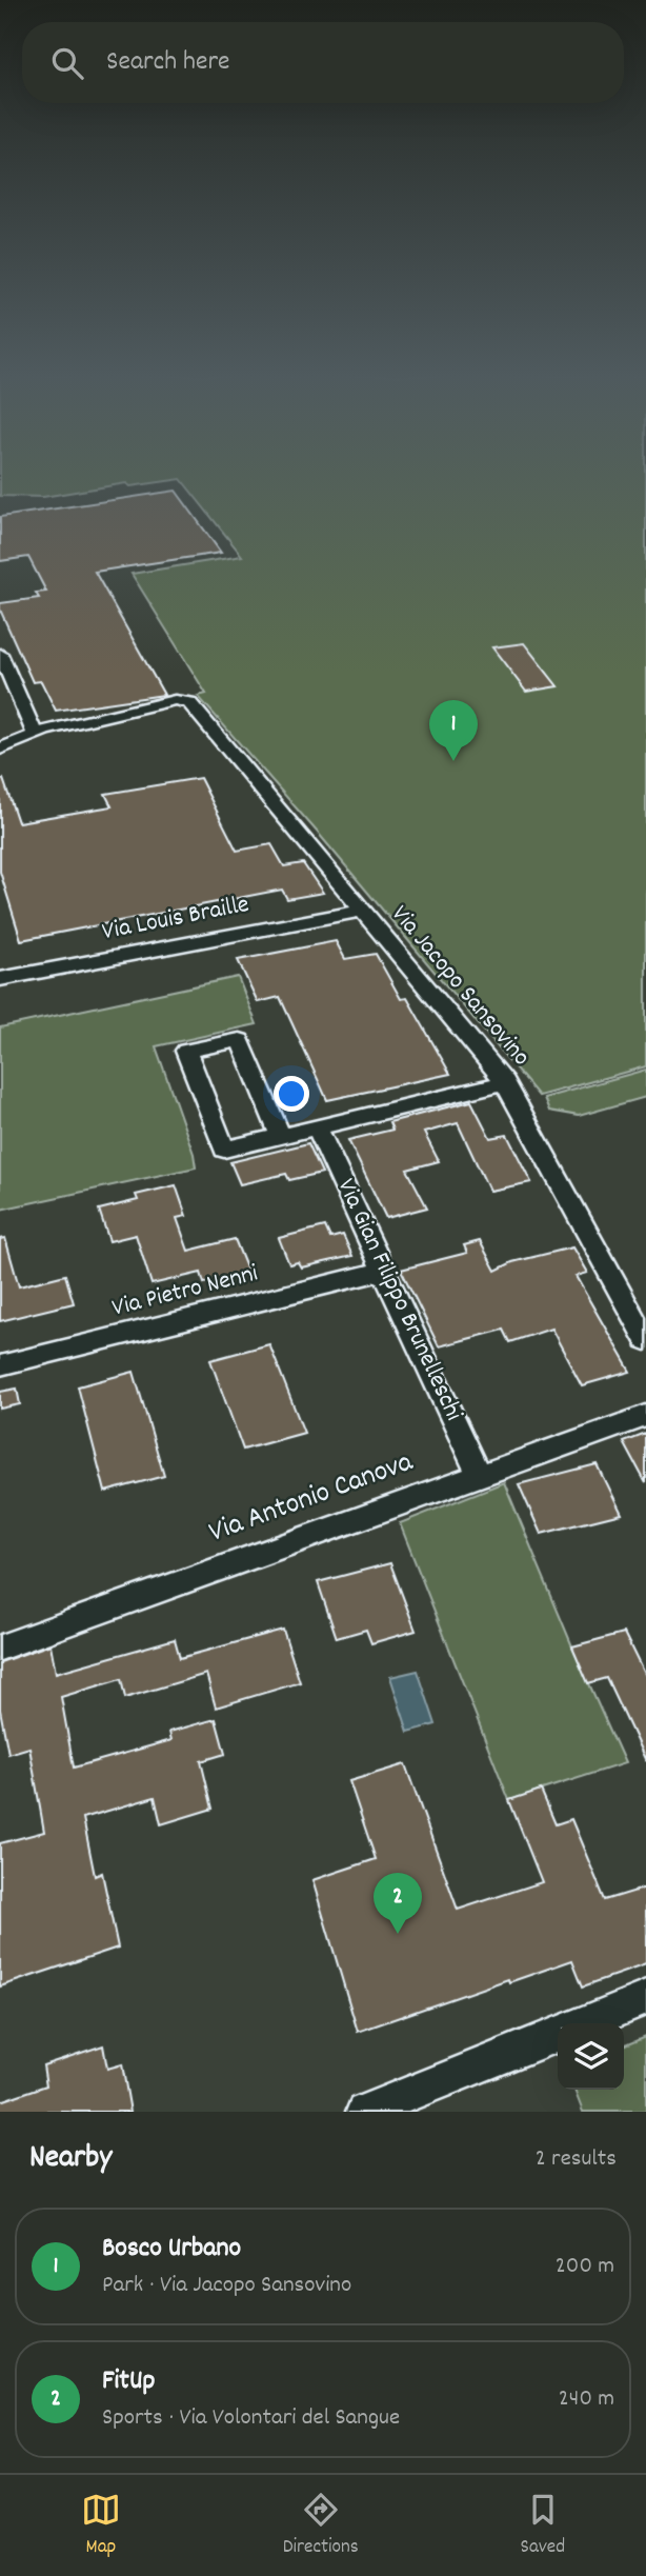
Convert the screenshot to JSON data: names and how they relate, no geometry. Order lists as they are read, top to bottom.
{
  "streets": {
    "street": [
      "Via Louis Braille",
      "Via Jacopo Sansovino",
      "Via Pietro Nenni",
      "Via Gian Filippo Brunelleschi",
      "Via Antonio Canova"
    ]
  },
  "crossings": [
    ["Via Louis Braille", "Via Jacopo Sansovino"],
    ["Via Pietro Nenni", "Via Gian Filippo Brunelleschi"],
    ["Via Gian Filippo Brunelleschi", "Via Antonio Canova"]
  ],
  "page": {
    "search": "Search here",
    "pins": ["1", "2"],
    "heading": ["Nearby", "2 results"],
    "list": [
      {
        "mark": "1",
        "name": "Bosco Urbano",
        "note": "Park · Via Jacopo Sansovino",
        "value": "200 m"
      },
      {
        "mark": "2",
        "name": "FitUp",
        "note": "Sports · Via Volontari del Sangue",
        "value": "240 m"
      }
    ],
    "nav": ["Map", "Directions", "Saved"]
  }
}
